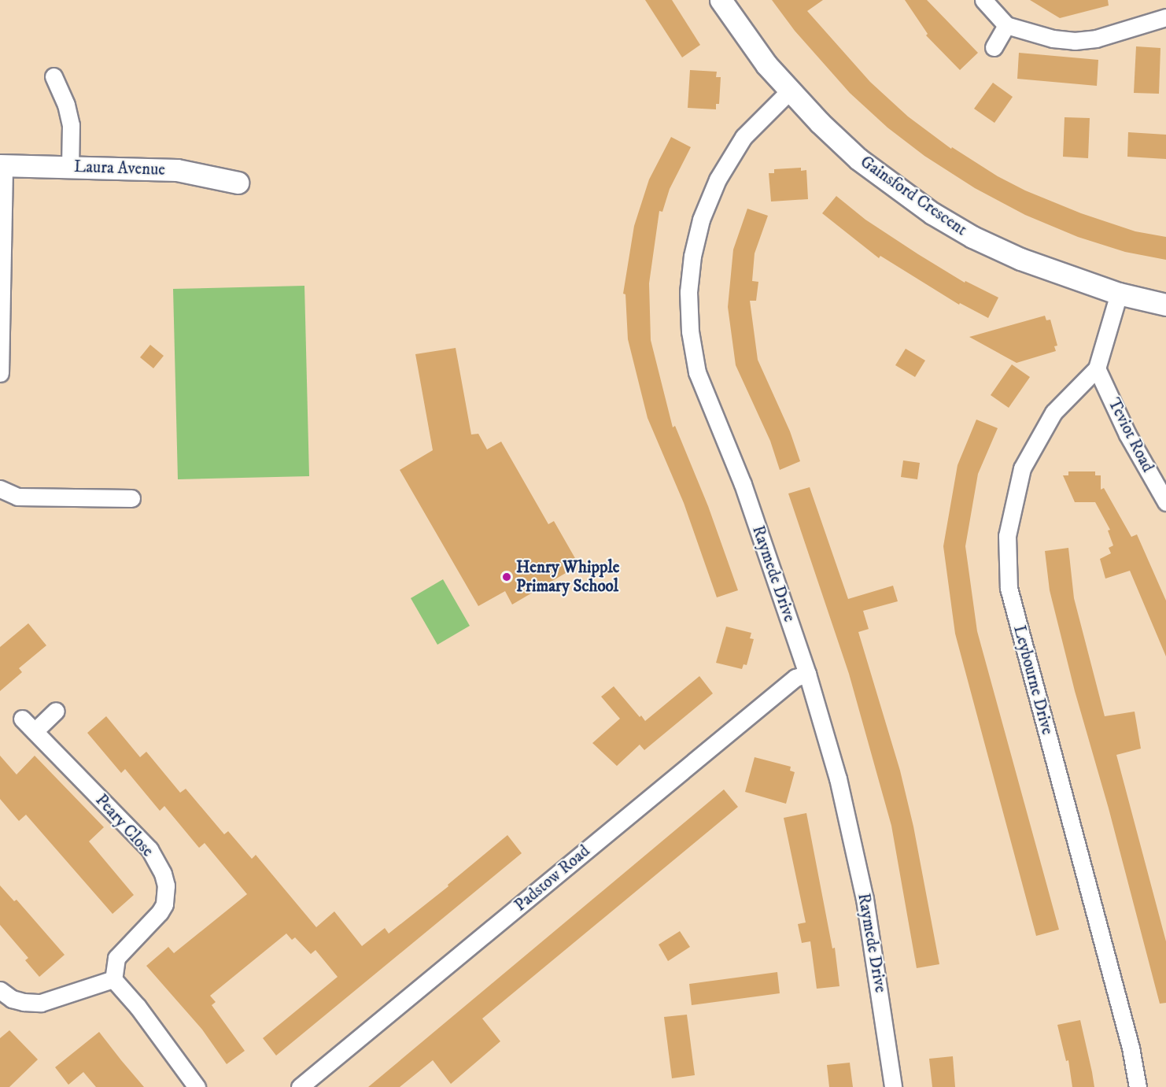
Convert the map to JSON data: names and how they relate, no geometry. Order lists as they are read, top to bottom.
{
  "streets": {
    "street": [
      "Laura Avenue",
      "Gainsford Crescent",
      "Teviot Road",
      "Raymede Drive",
      "Leybourne Drive",
      "Peary Close",
      "Padstow Road"
    ]
  },
  "crossings": [
    ["Gainsford Crescent", "Raymede Drive"],
    ["Gainsford Crescent", "Leybourne Drive"],
    ["Teviot Road", "Leybourne Drive"],
    ["Raymede Drive", "Padstow Road"]
  ],
  "places": ["Henry Whipple Primary School"]
}
